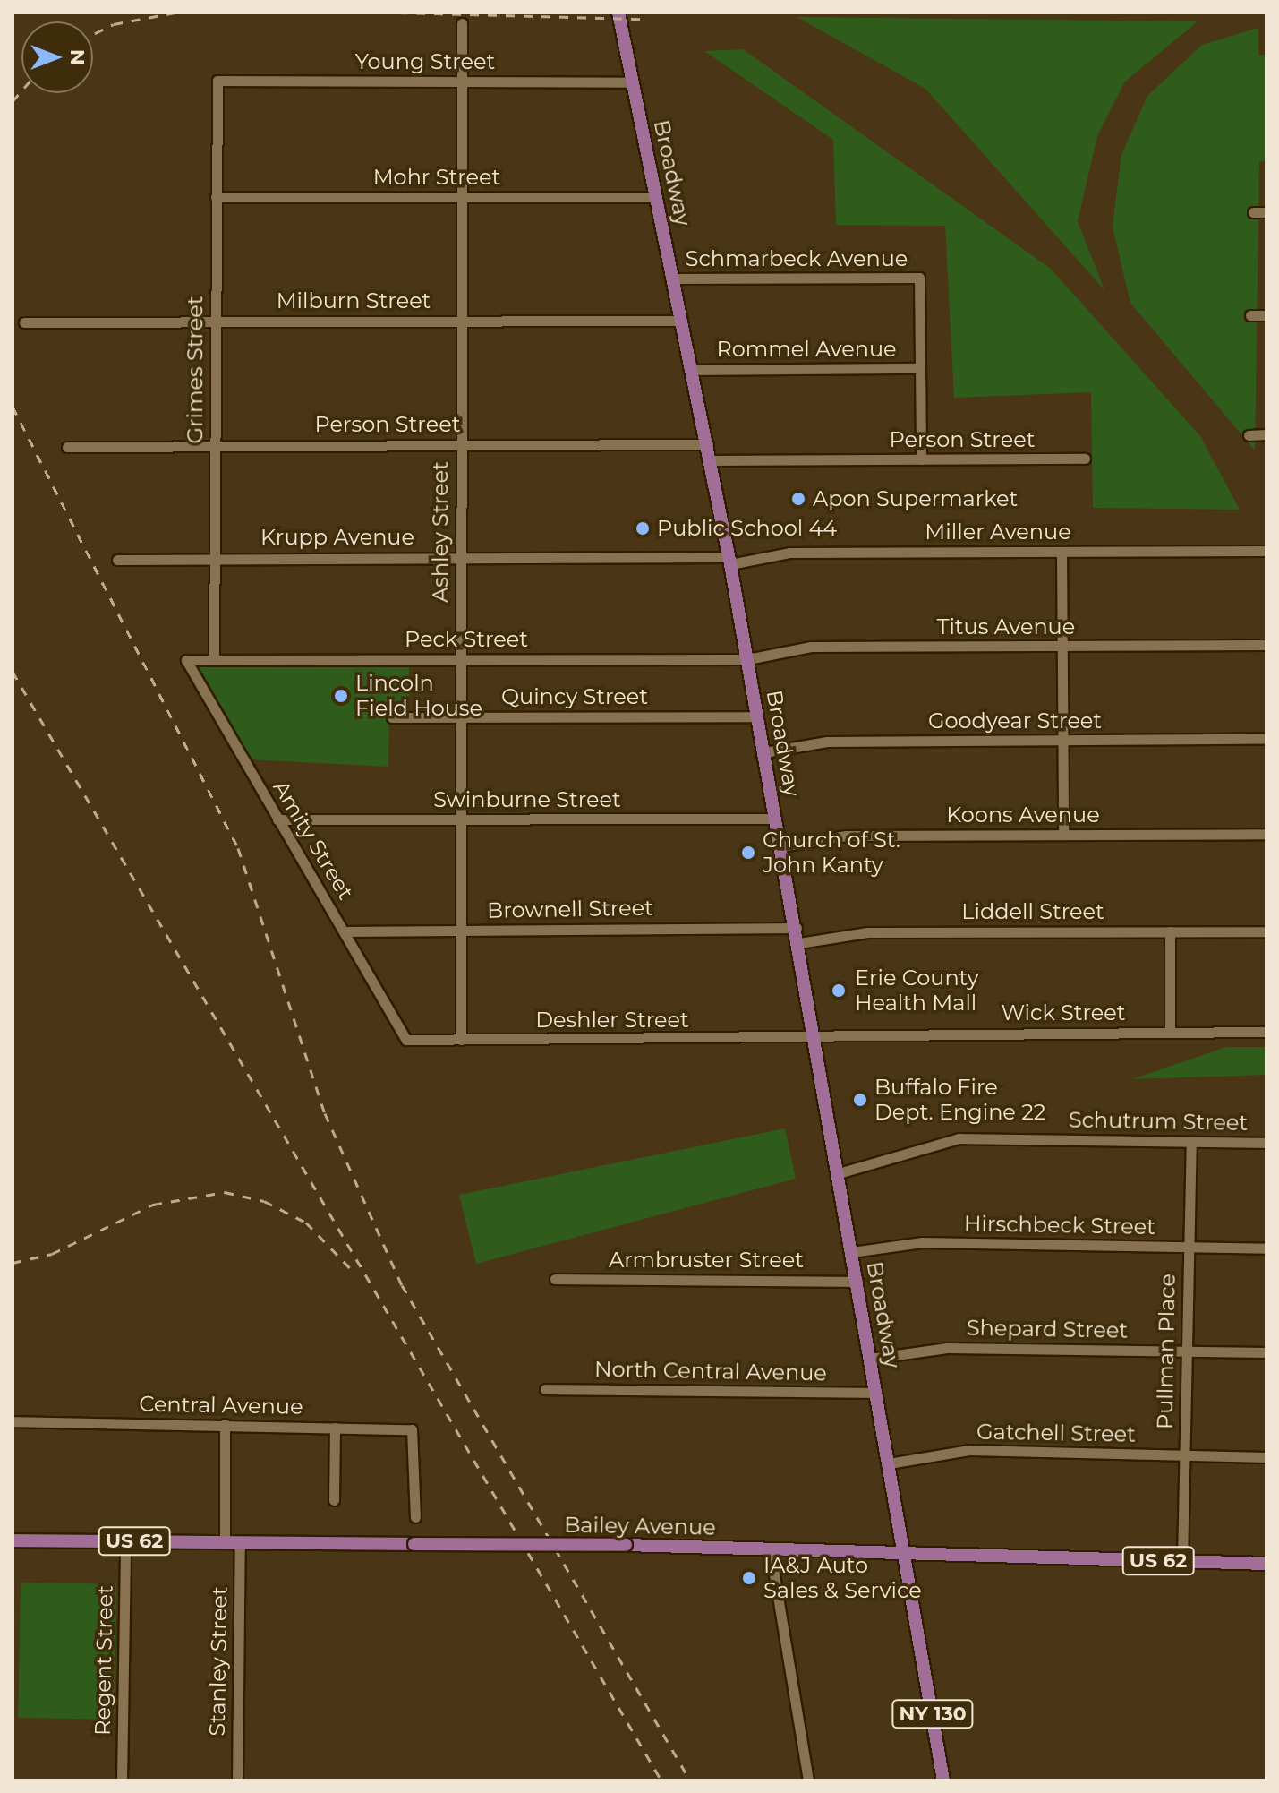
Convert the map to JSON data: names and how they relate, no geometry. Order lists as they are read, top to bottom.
{
  "streets": {
    "main road": [
      "Broadway",
      "Bailey Avenue",
      "US 62",
      "NY 130"
    ],
    "street": [
      "Young Street",
      "Mohr Street",
      "Schmarbeck Avenue",
      "Milburn Street",
      "Rommel Avenue",
      "Grimes Street",
      "Person Street",
      "Ashley Street",
      "Miller Avenue",
      "Krupp Avenue",
      "Titus Avenue",
      "Peck Street",
      "Quincy Street",
      "Goodyear Street",
      "Swinburne Street",
      "Koons Avenue",
      "Amity Street",
      "Brownell Street",
      "Liddell Street",
      "Wick Street",
      "Deshler Street",
      "Schutrum Street",
      "Hirschbeck Street",
      "Armbruster Street",
      "Shepard Street",
      "Pullman Place",
      "North Central Avenue",
      "Central Avenue",
      "Gatchell Street",
      "Regent Street",
      "Stanley Street"
    ]
  },
  "crossings": [
    ["Young Street", "Broadway"],
    ["Young Street", "Grimes Street"],
    ["Young Street", "Ashley Street"],
    ["Broadway", "Mohr Street"],
    ["Broadway", "Schmarbeck Avenue"],
    ["Broadway", "Milburn Street"],
    ["Broadway", "Rommel Avenue"],
    ["Broadway", "Person Street"],
    ["Broadway", "Miller Avenue"],
    ["Broadway", "Krupp Avenue"],
    ["Broadway", "Titus Avenue"],
    ["Broadway", "Peck Street"],
    ["Broadway", "Quincy Street"],
    ["Broadway", "Goodyear Street"],
    ["Broadway", "Swinburne Street"],
    ["Broadway", "Koons Avenue"],
    ["Broadway", "Brownell Street"],
    ["Broadway", "Liddell Street"],
    ["Broadway", "Wick Street"],
    ["Broadway", "Deshler Street"],
    ["Broadway", "Schutrum Street"],
    ["Broadway", "Hirschbeck Street"],
    ["Broadway", "Armbruster Street"],
    ["Broadway", "Shepard Street"],
    ["Broadway", "North Central Avenue"],
    ["Broadway", "Gatchell Street"],
    ["Broadway", "Bailey Avenue"],
    ["Mohr Street", "Grimes Street"],
    ["Mohr Street", "Ashley Street"],
    ["Schmarbeck Avenue", "Rommel Avenue"],
    ["Milburn Street", "Grimes Street"],
    ["Milburn Street", "Ashley Street"],
    ["Grimes Street", "Person Street"],
    ["Grimes Street", "Krupp Avenue"],
    ["Grimes Street", "Peck Street"],
    ["Person Street", "Ashley Street"],
    ["Ashley Street", "Krupp Avenue"],
    ["Ashley Street", "Peck Street"],
    ["Ashley Street", "Quincy Street"],
    ["Ashley Street", "Swinburne Street"],
    ["Ashley Street", "Brownell Street"],
    ["Ashley Street", "Deshler Street"],
    ["Miller Avenue", "Krupp Avenue"],
    ["Titus Avenue", "Peck Street"],
    ["Peck Street", "Amity Street"],
    ["Swinburne Street", "Amity Street"],
    ["Amity Street", "Brownell Street"],
    ["Amity Street", "Deshler Street"],
    ["Wick Street", "Deshler Street"],
    ["Schutrum Street", "Pullman Place"],
    ["Hirschbeck Street", "Pullman Place"],
    ["Shepard Street", "Pullman Place"],
    ["Pullman Place", "Gatchell Street"],
    ["Pullman Place", "Bailey Avenue"],
    ["Bailey Avenue", "Regent Street"],
    ["Bailey Avenue", "Stanley Street"]
  ],
  "places": [
    "Apon Supermarket",
    "Public School 44",
    "Lincoln Field House",
    "Church of St. John Kanty",
    "Erie County Health Mall",
    "Buffalo Fire Dept. Engine 22",
    "IA&J Auto Sales & Service"
  ],
  "north": "right"
}
